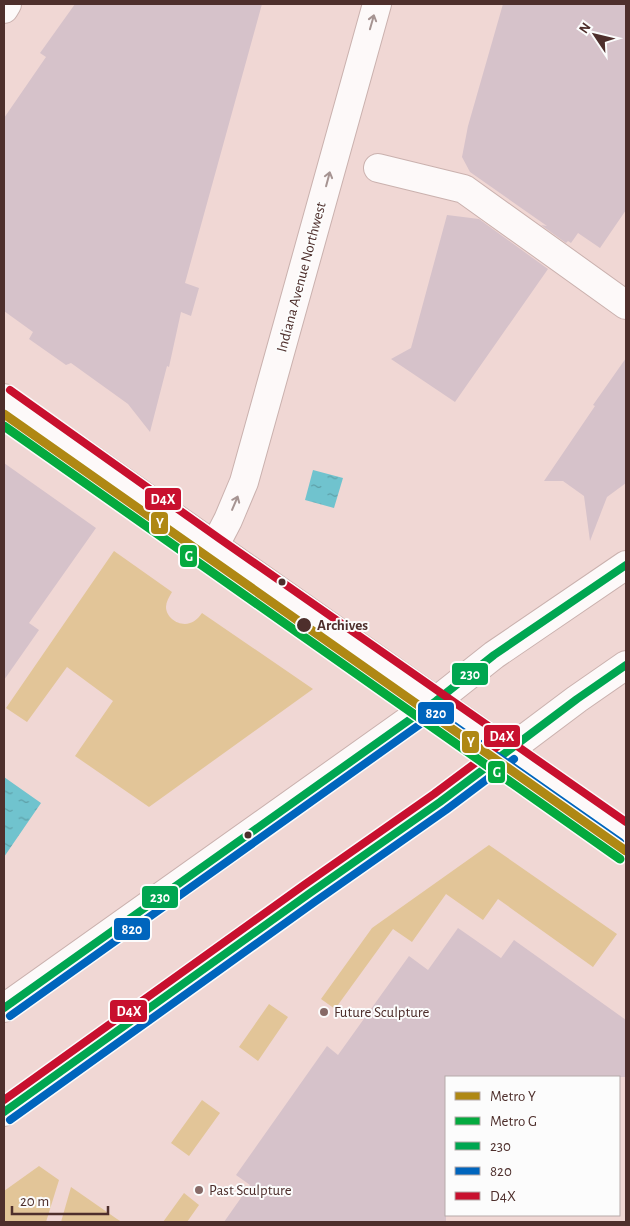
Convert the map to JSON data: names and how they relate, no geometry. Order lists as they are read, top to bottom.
{
  "streets": {
    "main road": ["Indiana Avenue Northwest"]
  },
  "one_way": ["Indiana Avenue Northwest"],
  "places": ["Archives", "Future Sculpture", "Past Sculpture"],
  "lines": [
    "transit line D4X",
    "metro line Y",
    "metro line G",
    "transit line 230",
    "transit line 820"
  ],
  "legend": [
    "Metro Y",
    "Metro G",
    "230",
    "820",
    "D4X"
  ],
  "scale_bar": "20 m",
  "north": "top left"
}
